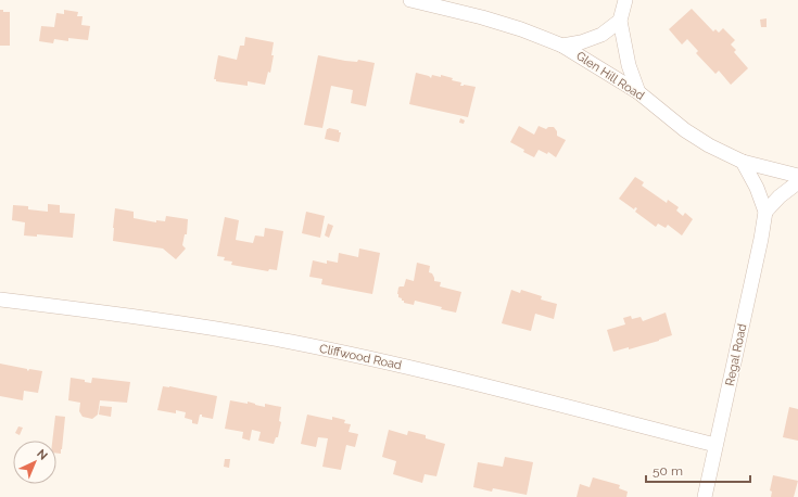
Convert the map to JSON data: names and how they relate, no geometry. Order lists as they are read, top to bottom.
{
  "streets": {
    "street": ["Glen Hill Road", "Regal Road", "Cliffwood Road"]
  },
  "crossings": [
    ["Glen Hill Road", "Regal Road"],
    ["Regal Road", "Cliffwood Road"]
  ],
  "scale_bar": "50 m",
  "north": "top right"
}
